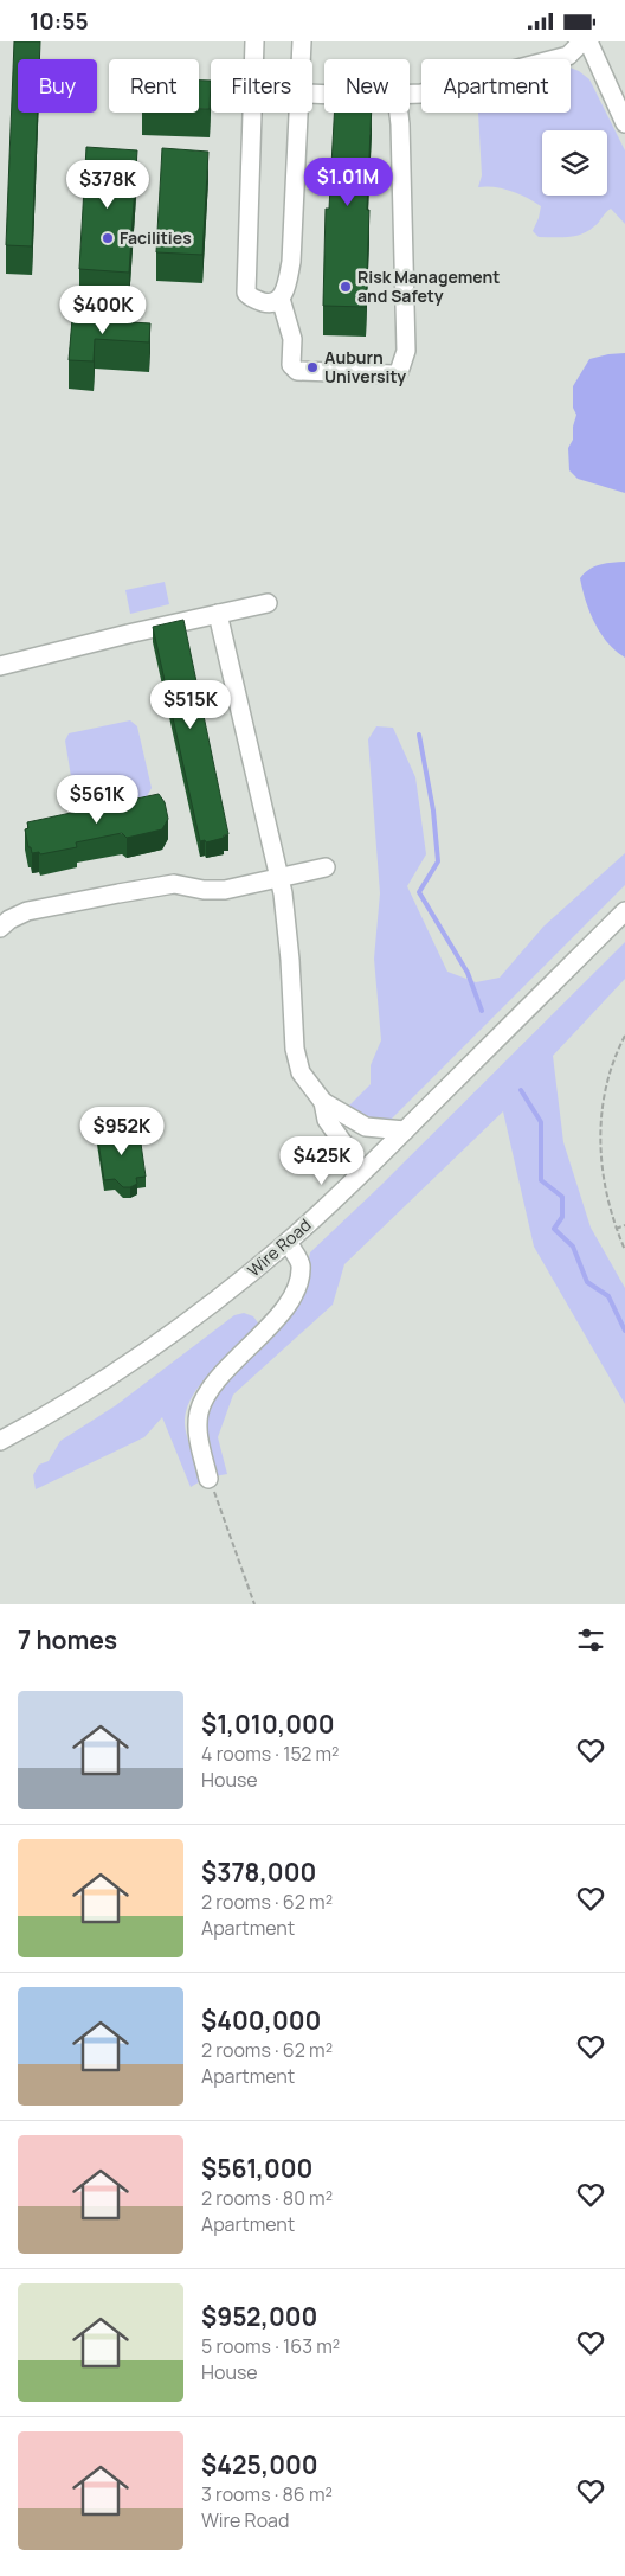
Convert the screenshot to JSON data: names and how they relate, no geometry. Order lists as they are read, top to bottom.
{
  "streets": {
    "street": ["Wire Road"]
  },
  "places": ["Facilities", "Risk Management and Safety", "Auburn University"],
  "page": {
    "status": "10:55",
    "chip": [
      "Buy",
      "Rent",
      "Filters",
      "New",
      "Apartment"
    ],
    "price": [
      "$1.01M",
      "$378K",
      "$400K",
      "$515K",
      "$561K",
      "$952K",
      "$425K"
    ],
    "heading": "7 homes",
    "list": [
      {
        "name": "$1,010,000",
        "note": "4 rooms · 152 m² · House"
      },
      {
        "name": "$378,000",
        "note": "2 rooms · 62 m² · Apartment"
      },
      {
        "name": "$400,000",
        "note": "2 rooms · 62 m² · Apartment"
      },
      {
        "name": "$561,000",
        "note": "2 rooms · 80 m² · Apartment"
      },
      {
        "name": "$952,000",
        "note": "5 rooms · 163 m² · House"
      },
      {
        "name": "$425,000",
        "note": "3 rooms · 86 m² · Wire Road"
      }
    ]
  }
}
